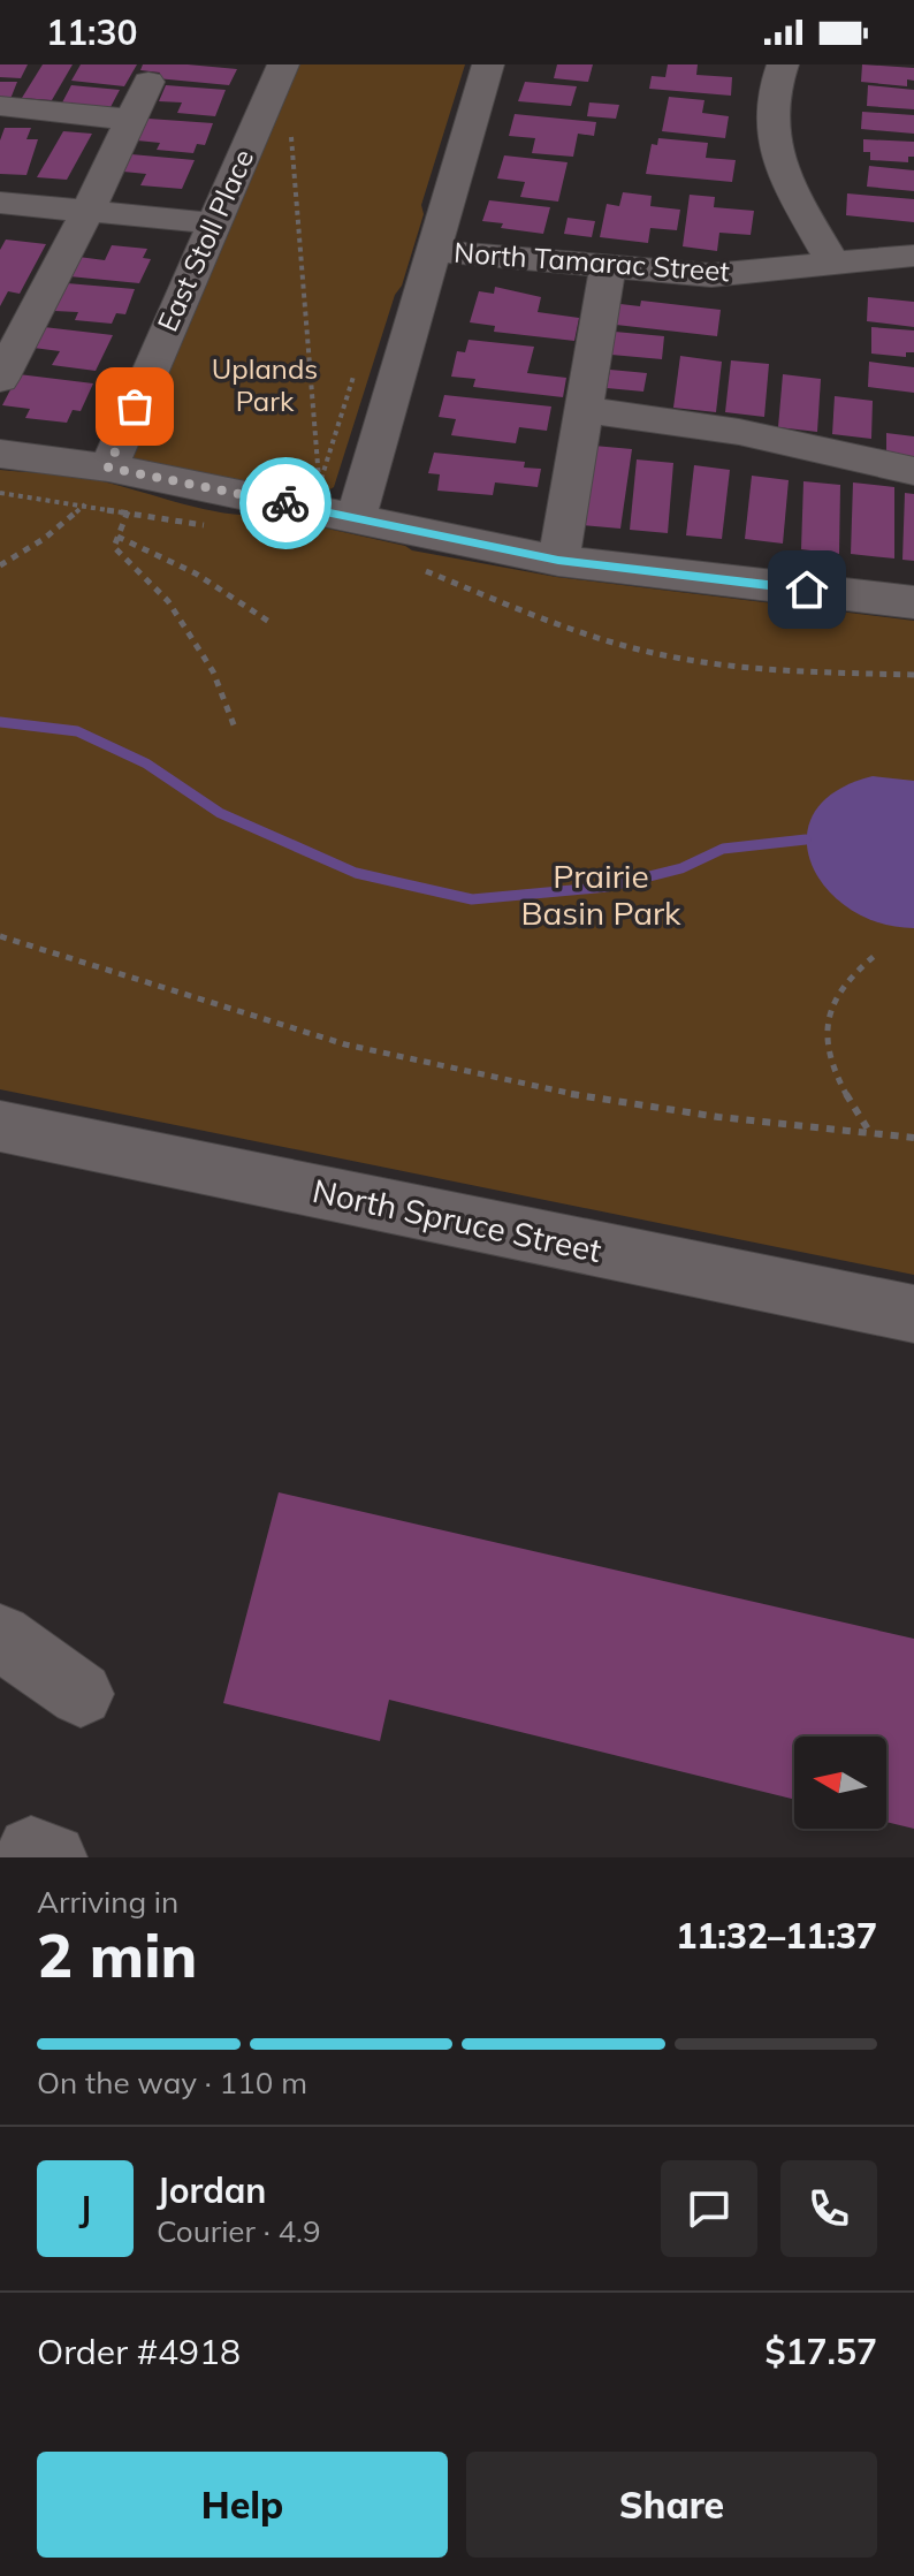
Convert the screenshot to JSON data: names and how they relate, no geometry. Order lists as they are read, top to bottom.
{
  "streets": {
    "street": ["East Stoll Place", "North Tamarac Street", "North Spruce Street"]
  },
  "parks": ["Uplands Park", "Prairie Basin Park"],
  "north": "left",
  "page": {
    "status": "11:30",
    "heading": ["2 min", "Arriving in", "11:32–11:37"],
    "panel": [
      "Jordan",
      "Courier · 4.9",
      "Order #4918",
      "$17.57"
    ],
    "bar": "On the way · 110 m",
    "round": "J",
    "buttons": ["Help", "Share"]
  }
}
